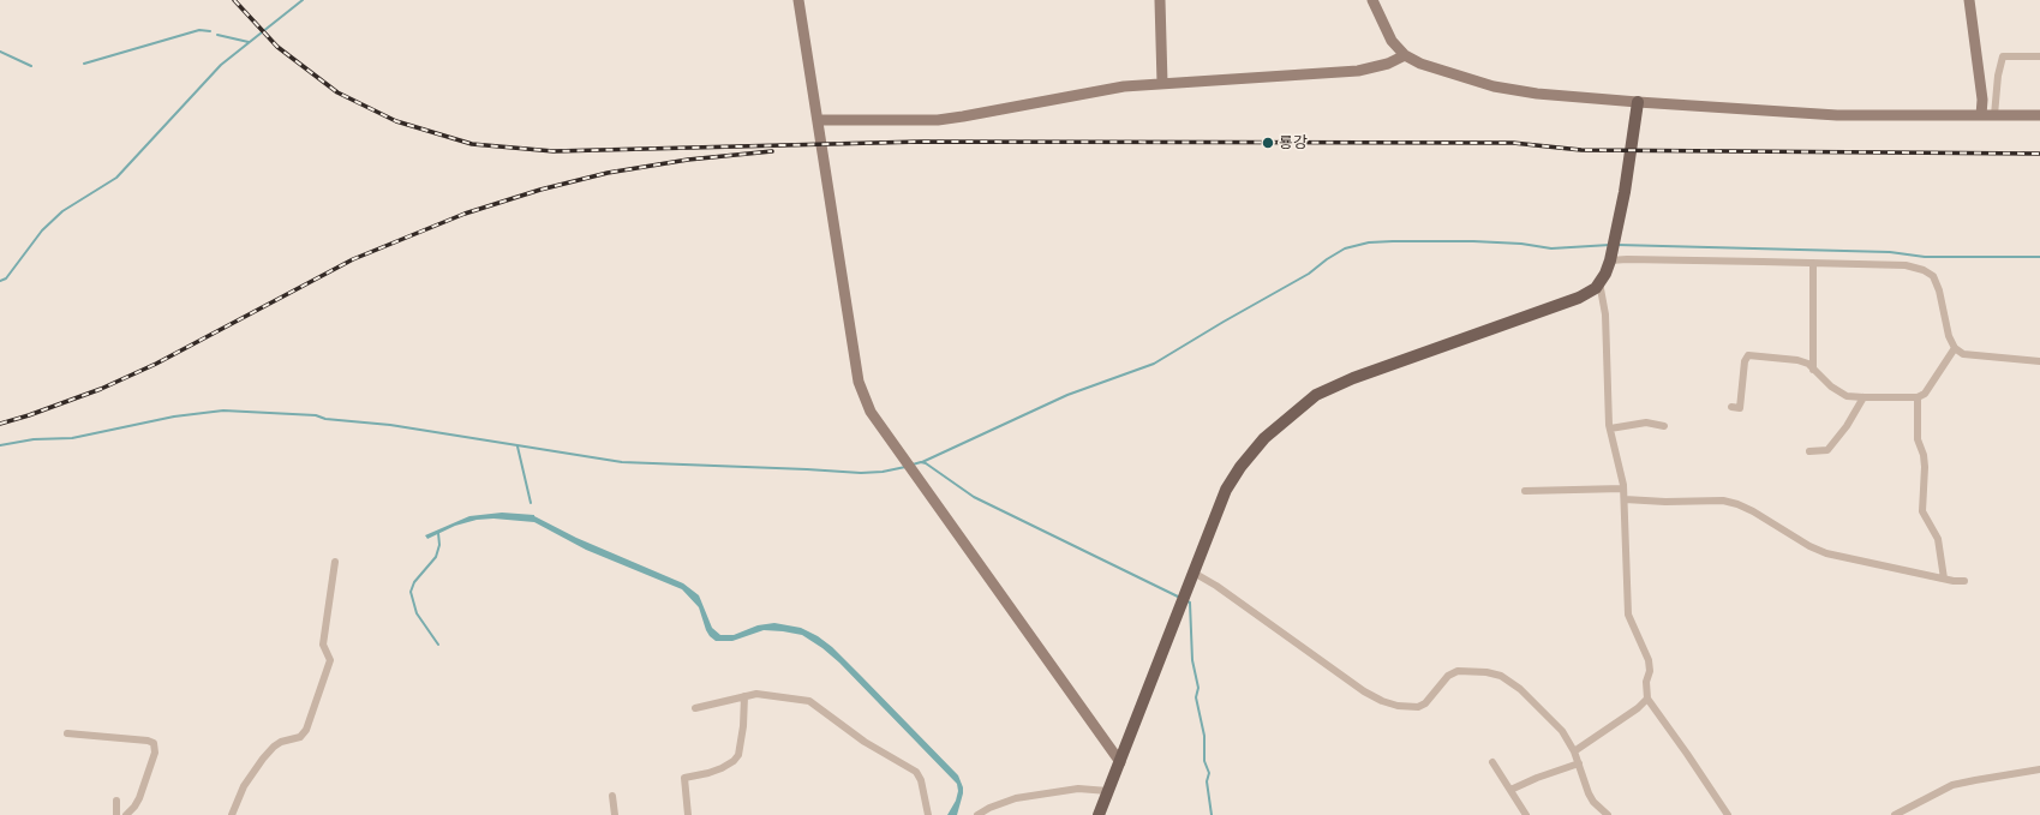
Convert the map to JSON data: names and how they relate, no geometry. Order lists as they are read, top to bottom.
{
  "places": ["룡강"]
}
